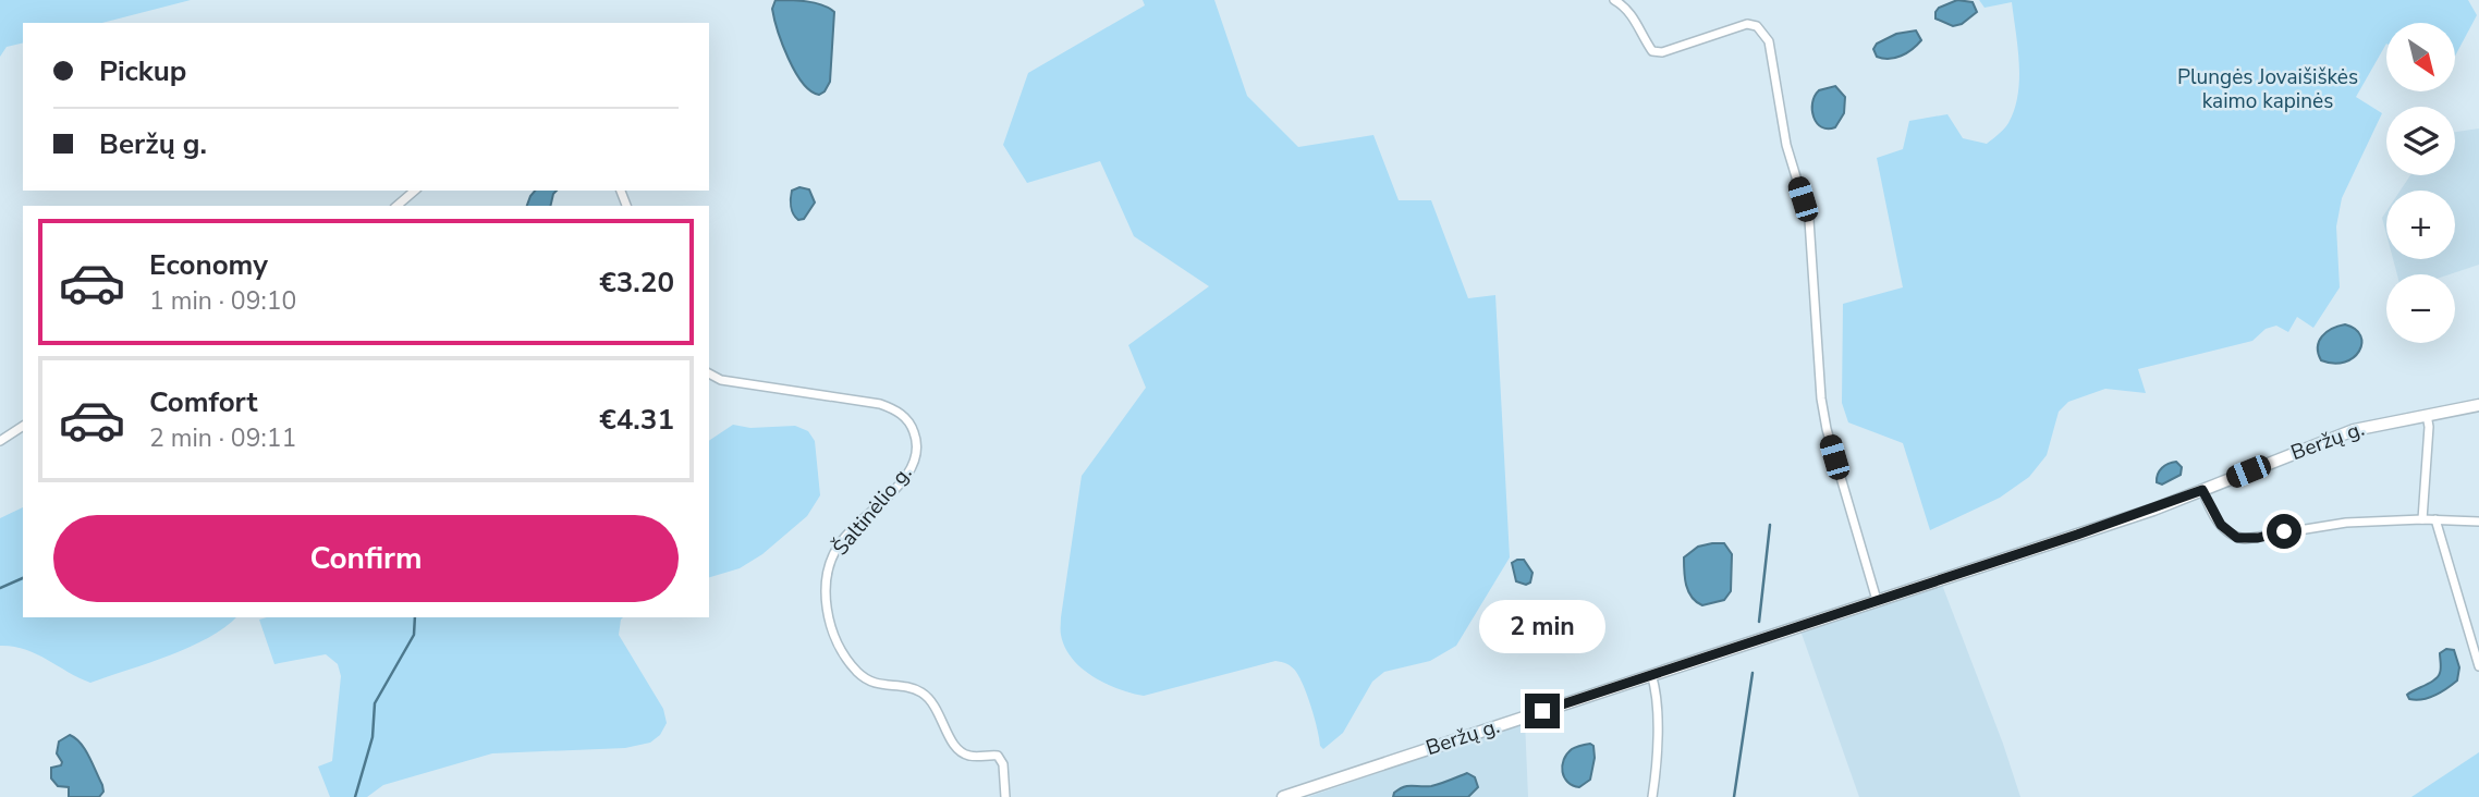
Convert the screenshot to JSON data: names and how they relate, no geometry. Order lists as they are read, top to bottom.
{
  "streets": {
    "main road": ["Beržų g."],
    "street": ["Šaltinėlio g."]
  },
  "parks": ["Plungės Jovaišiškės kaimo kapinės"],
  "north": "bottom right",
  "page": {
    "map_buttons": ["+", "−"],
    "banner": ["Pickup", "Beržų g."],
    "list": [
      {
        "name": "Economy",
        "note": "1 min · 09:10",
        "value": "€3.20"
      },
      {
        "name": "Comfort",
        "note": "2 min · 09:11",
        "value": "€4.31"
      }
    ],
    "buttons": "Confirm",
    "bubble": "2 min"
  }
}
